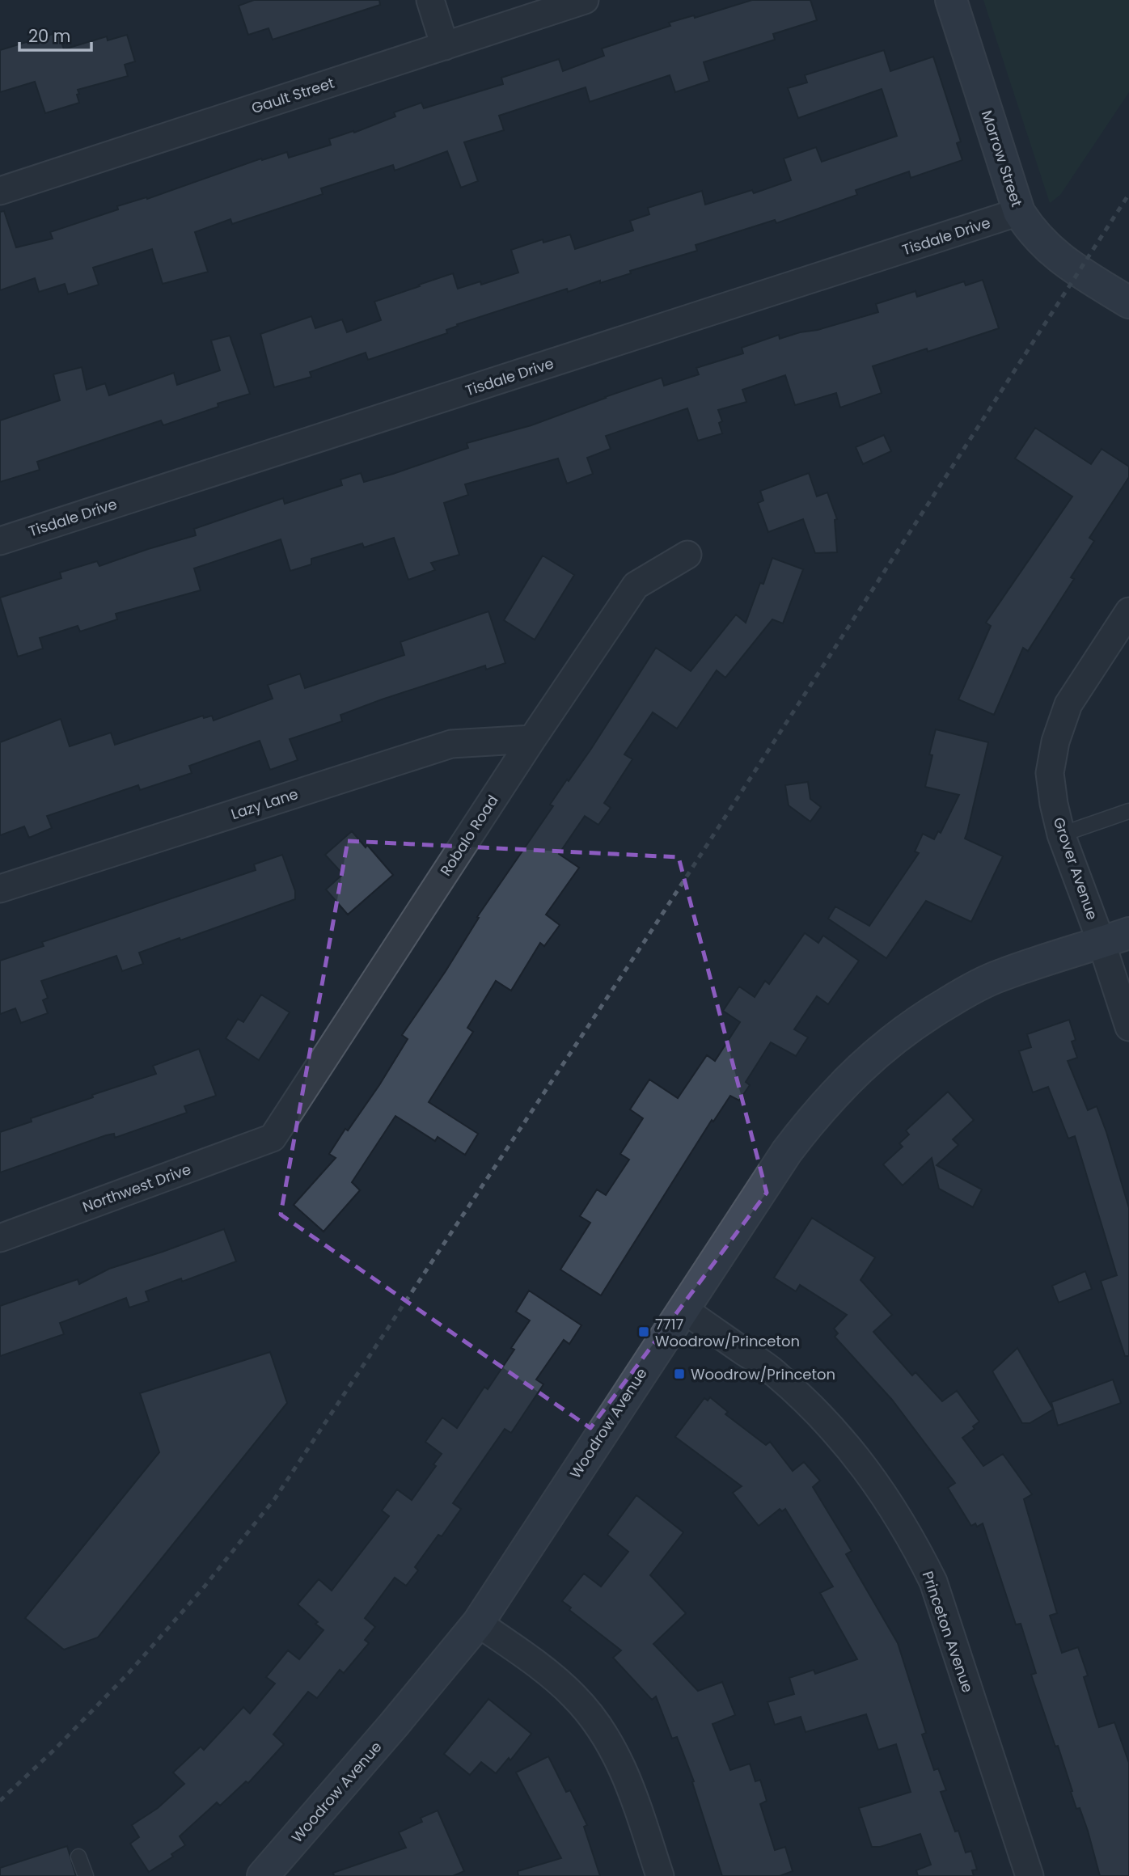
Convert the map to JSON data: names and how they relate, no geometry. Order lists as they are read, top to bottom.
{
  "streets": {
    "street": [
      "Gault Street",
      "Morrow Street",
      "Tisdale Drive",
      "Lazy Lane",
      "Robalo Road",
      "Grover Avenue",
      "Northwest Drive",
      "Woodrow Avenue",
      "Princeton Avenue"
    ]
  },
  "crossings": [
    ["Morrow Street", "Tisdale Drive"],
    ["Lazy Lane", "Robalo Road"],
    ["Robalo Road", "Northwest Drive"],
    ["Grover Avenue", "Woodrow Avenue"],
    ["Woodrow Avenue", "Princeton Avenue"]
  ],
  "places": {
    "transit": ["7717 Woodrow/Princeton", "Woodrow/Princeton"]
  },
  "scale_bar": "20 m"
}
